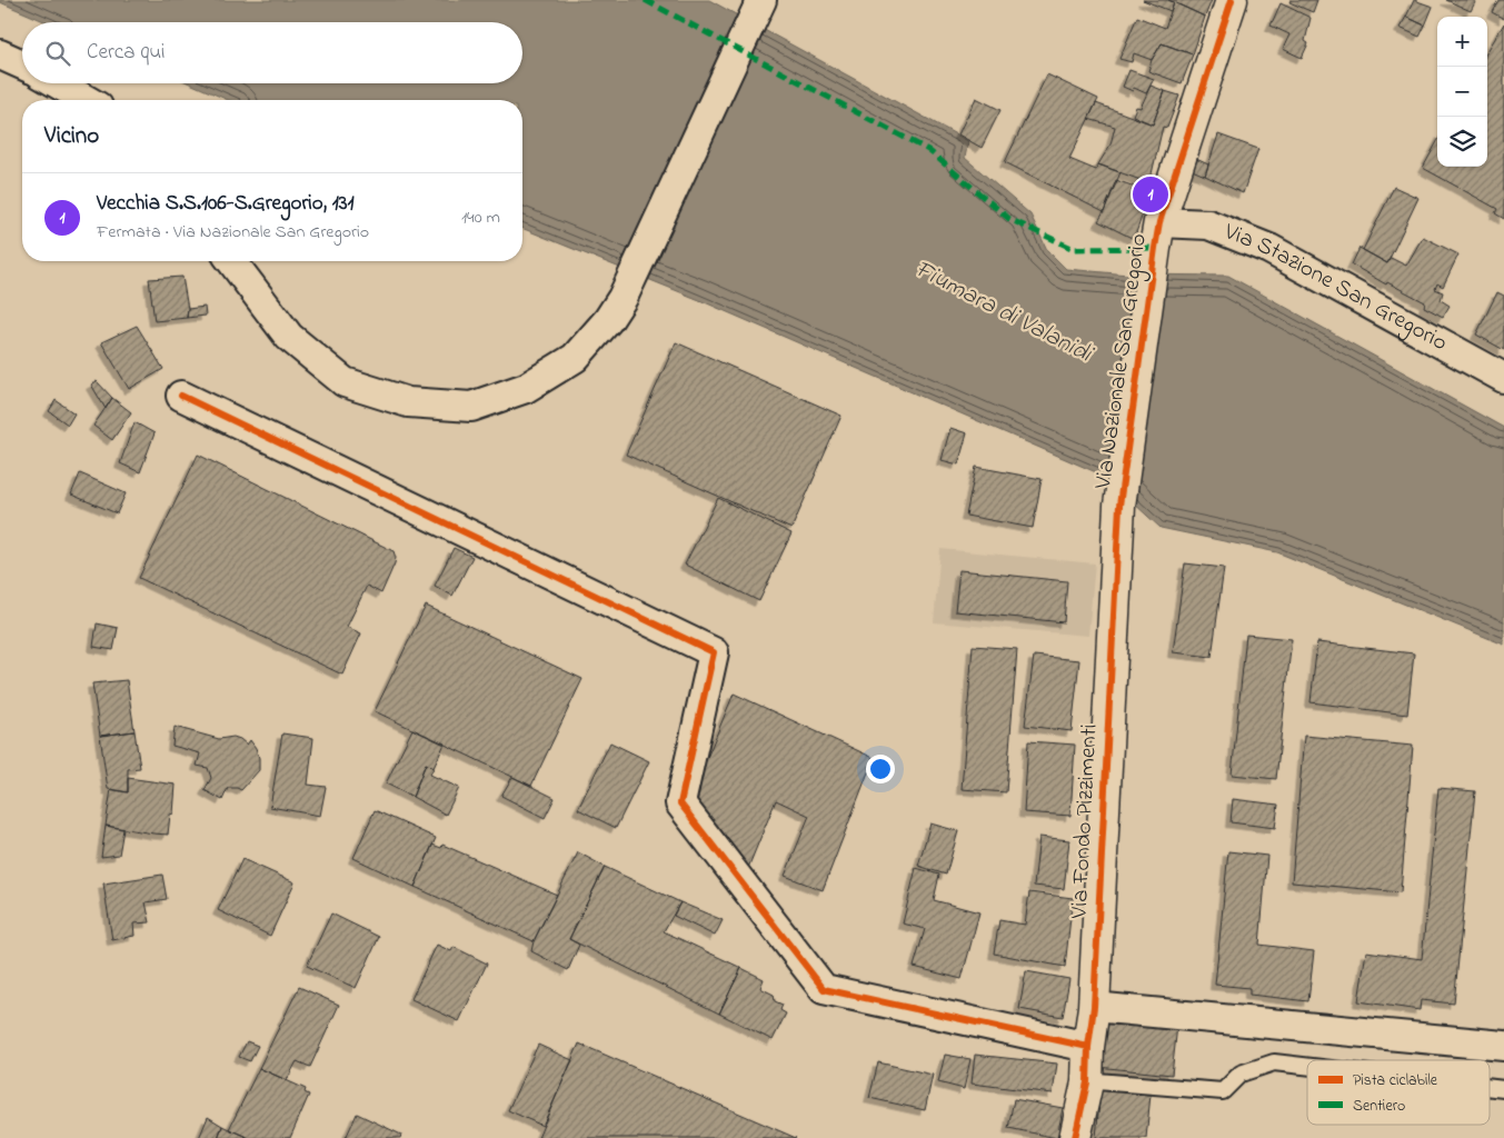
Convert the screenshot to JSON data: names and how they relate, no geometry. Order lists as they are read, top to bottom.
{
  "streets": {
    "street": ["Via Stazione San Gregorio", "Via Nazionale San Gregorio", "Via Fondo Pizzimenti"]
  },
  "crossings": [
    ["Via Stazione San Gregorio", "Via Nazionale San Gregorio"],
    ["Via Nazionale San Gregorio", "Via Fondo Pizzimenti"]
  ],
  "water": ["Fiumara di Valanidi"],
  "legend": ["Pista ciclabile", "Sentiero"],
  "page": {
    "map_buttons": ["+", "−"],
    "search": "Cerca qui",
    "heading": "Vicino",
    "list": [
      {
        "mark": "1",
        "name": "Vecchia S.S.106-S.Gregorio, 131",
        "note": "Fermata · Via Nazionale San Gregorio",
        "value": "140 m"
      }
    ],
    "pins": "1"
  }
}
